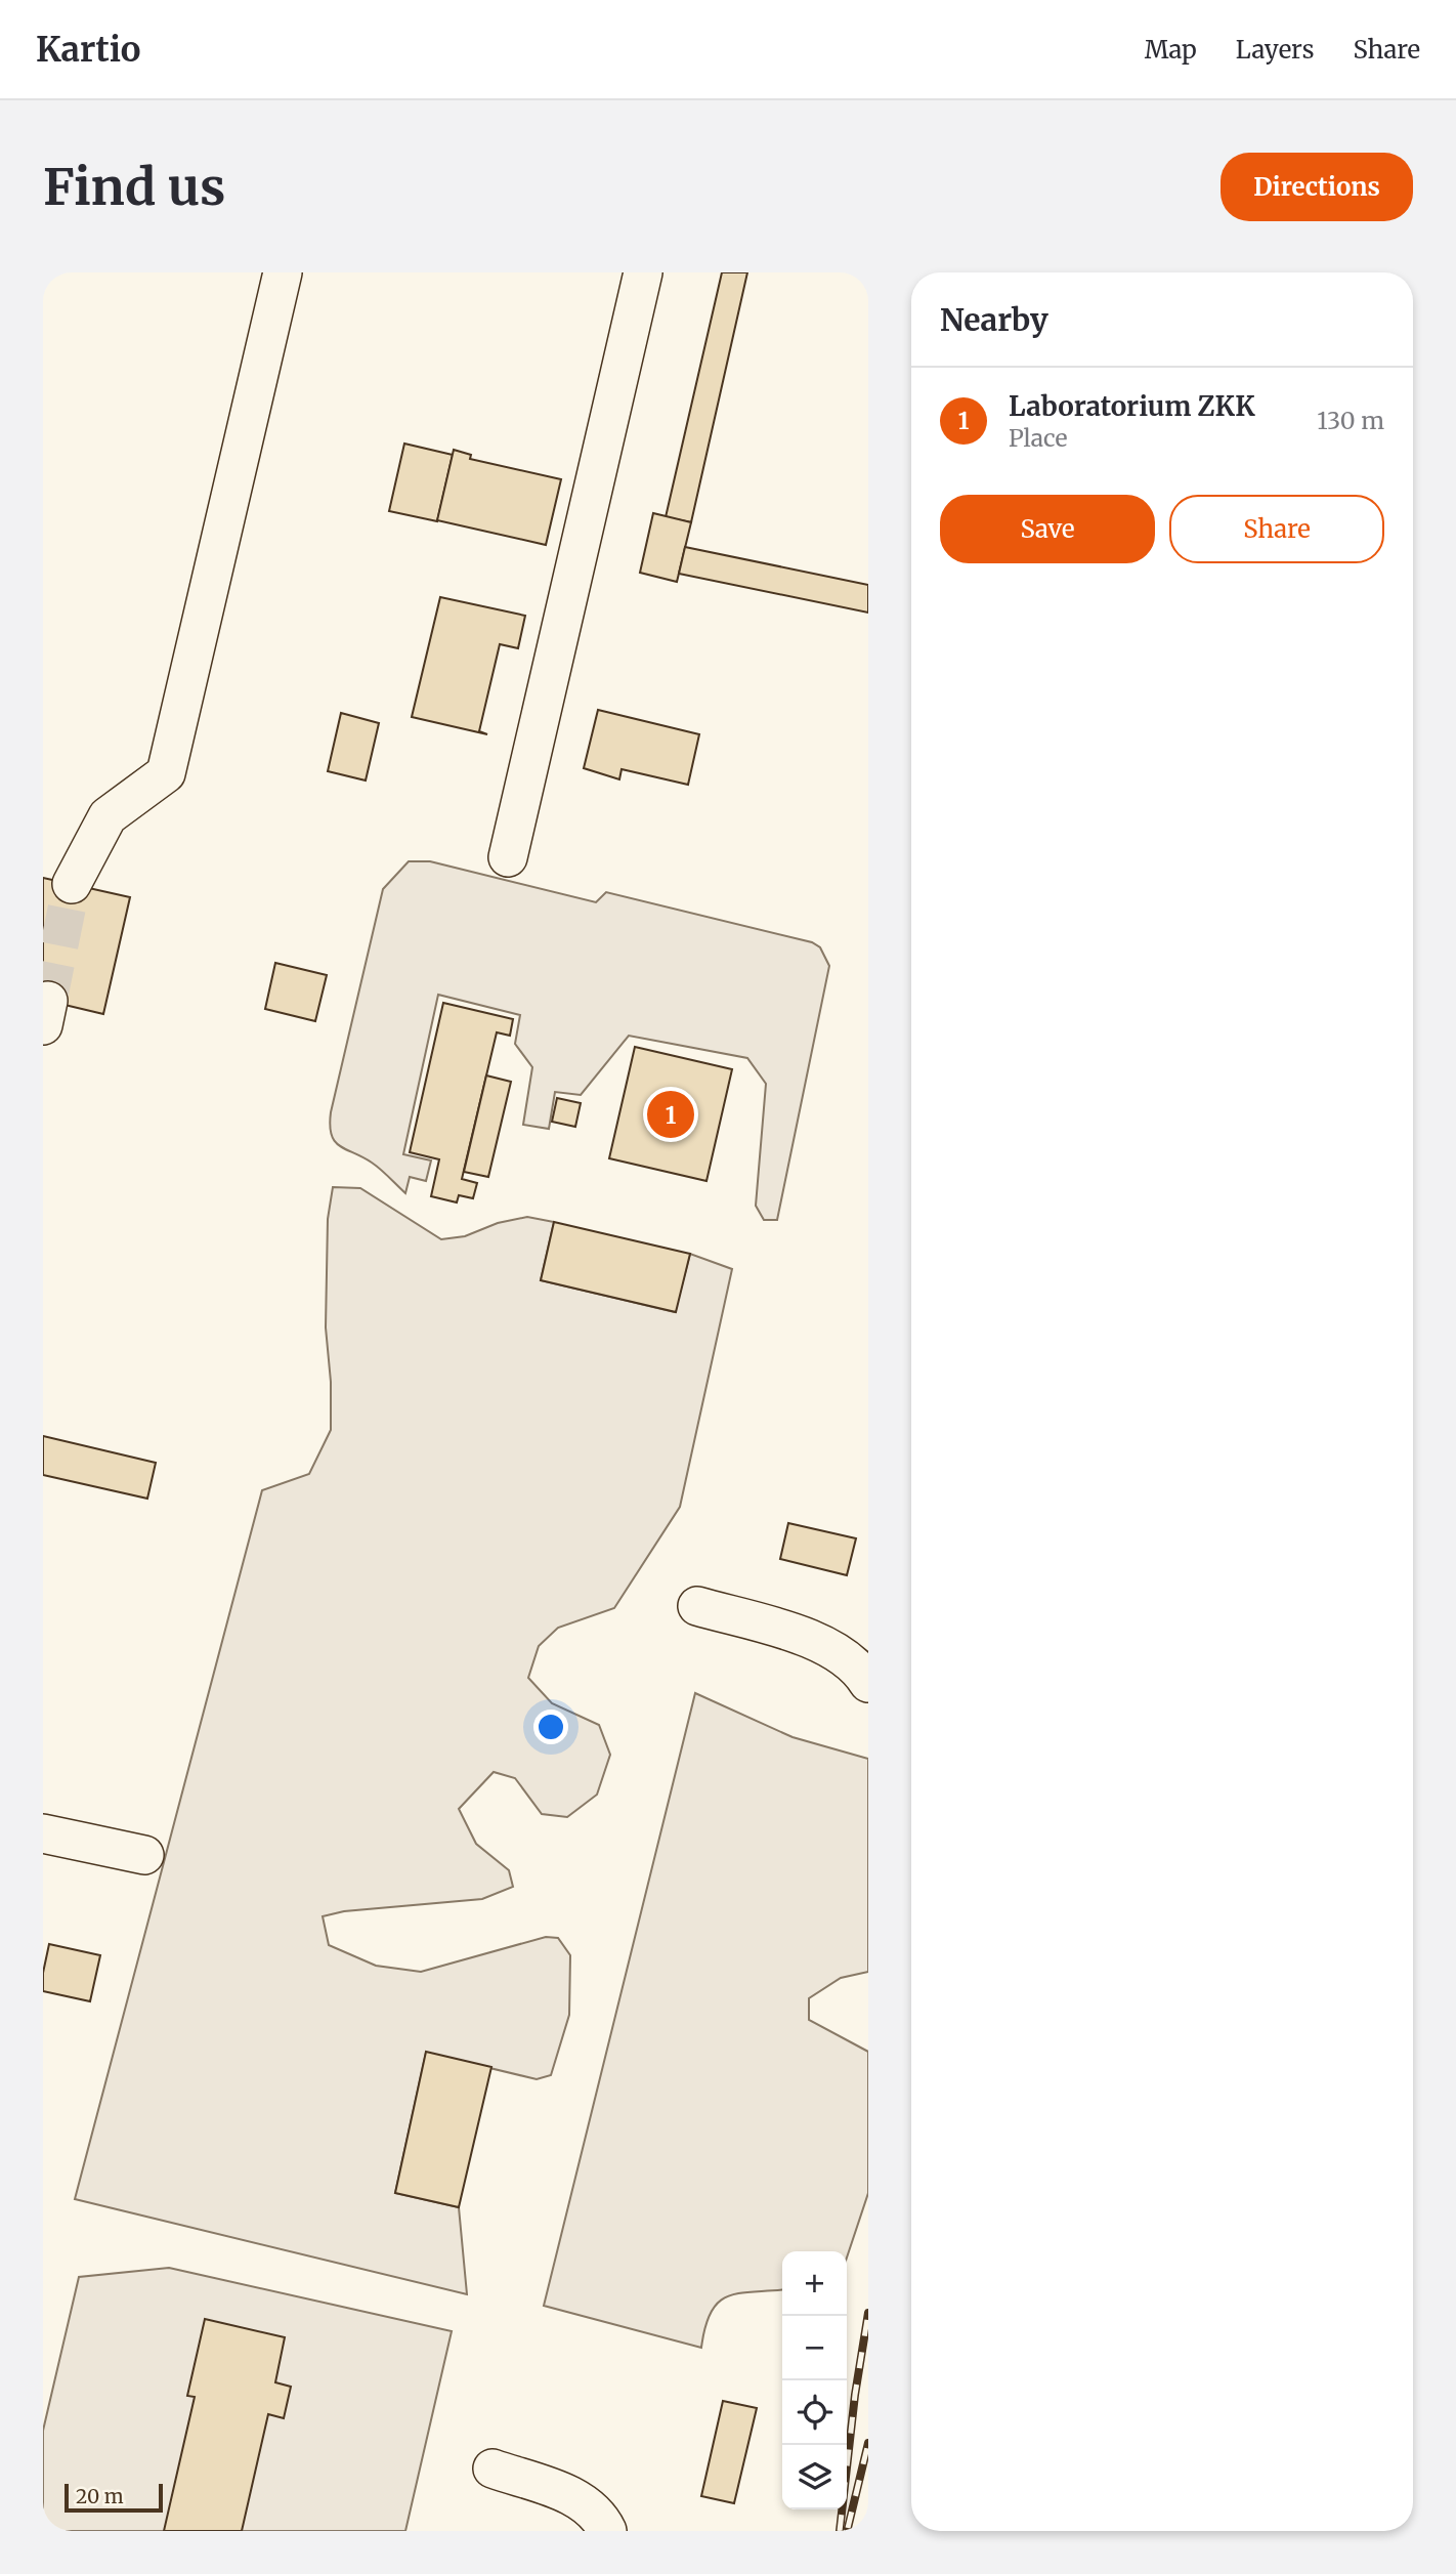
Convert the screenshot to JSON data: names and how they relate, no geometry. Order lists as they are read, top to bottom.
{
  "scale_bar": "20 m",
  "page": {
    "header": "Kartio",
    "nav": ["Map", "Layers", "Share"],
    "buttons": [
      "Directions",
      ["Save", "Share"]
    ],
    "title": "Find us",
    "heading": "Nearby",
    "list": [
      {
        "mark": "1",
        "name": "Laboratorium ZKK",
        "note": "Place",
        "value": "130 m"
      }
    ],
    "pins": "1",
    "map_buttons": ["+", "−"],
    "scale": "20 m"
  }
}
